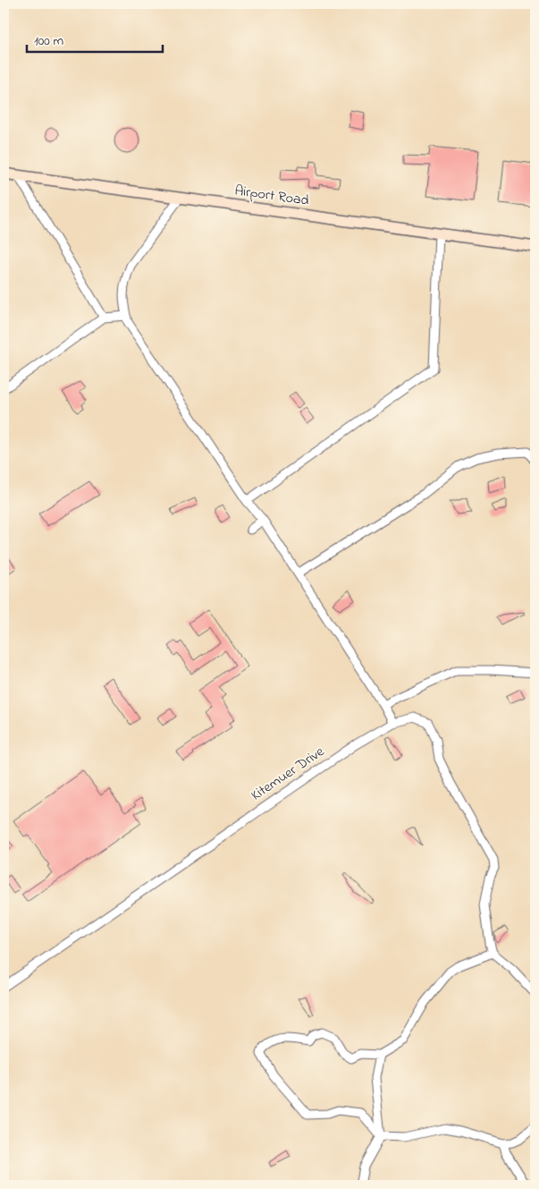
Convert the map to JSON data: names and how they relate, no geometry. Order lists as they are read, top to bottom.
{
  "streets": {
    "street": ["Airport Road", "Kitemuer Drive"]
  },
  "scale_bar": "100 m"
}
